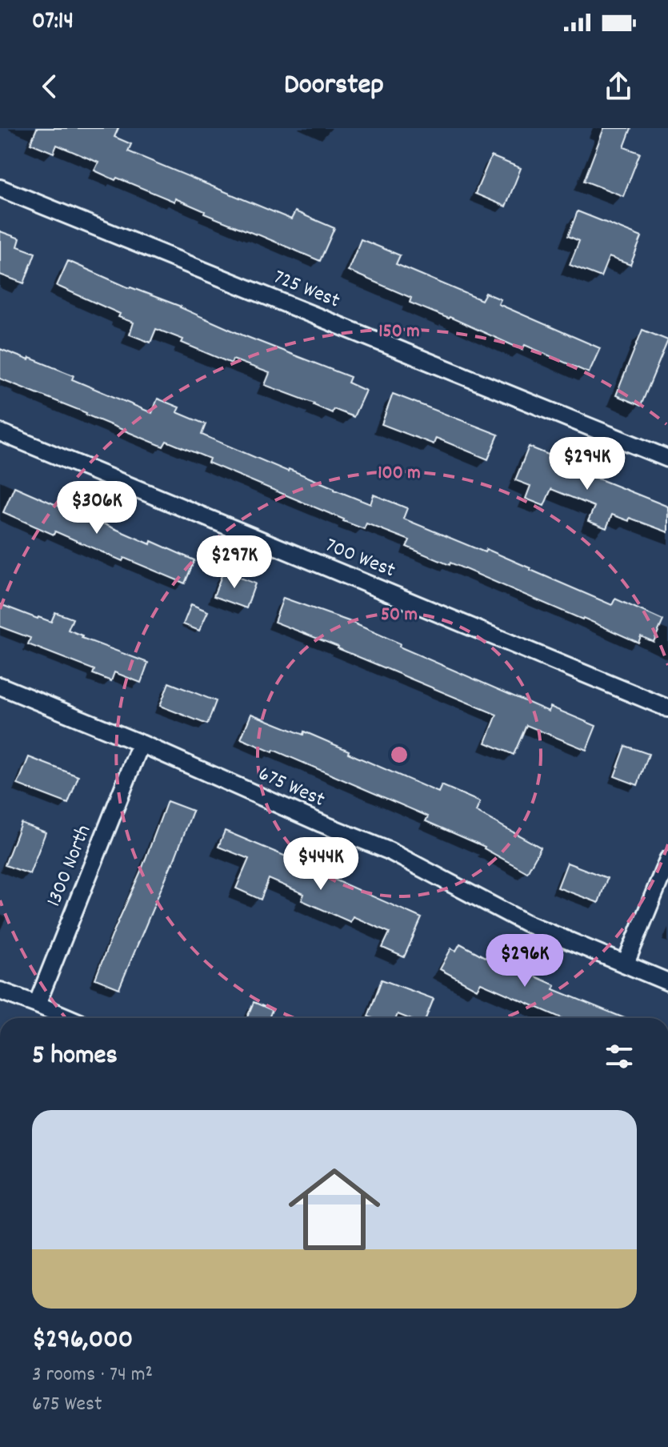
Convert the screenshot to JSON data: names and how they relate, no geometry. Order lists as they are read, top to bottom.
{
  "streets": {
    "street": [
      "725 West",
      "700 West",
      "675 West",
      "1300 North"
    ]
  },
  "crossings": [
    ["675 West", "1300 North"]
  ],
  "page": {
    "status": "07:14",
    "header": "Doorstep",
    "price": [
      "$294K",
      "$306K",
      "$297K",
      "$444K",
      "$296K"
    ],
    "heading": "5 homes",
    "list": [
      {
        "name": "$296,000",
        "note": "3 rooms · 74 m² · 675 West"
      }
    ]
  },
  "rings": ["150 m", "100 m", "50 m"]
}
